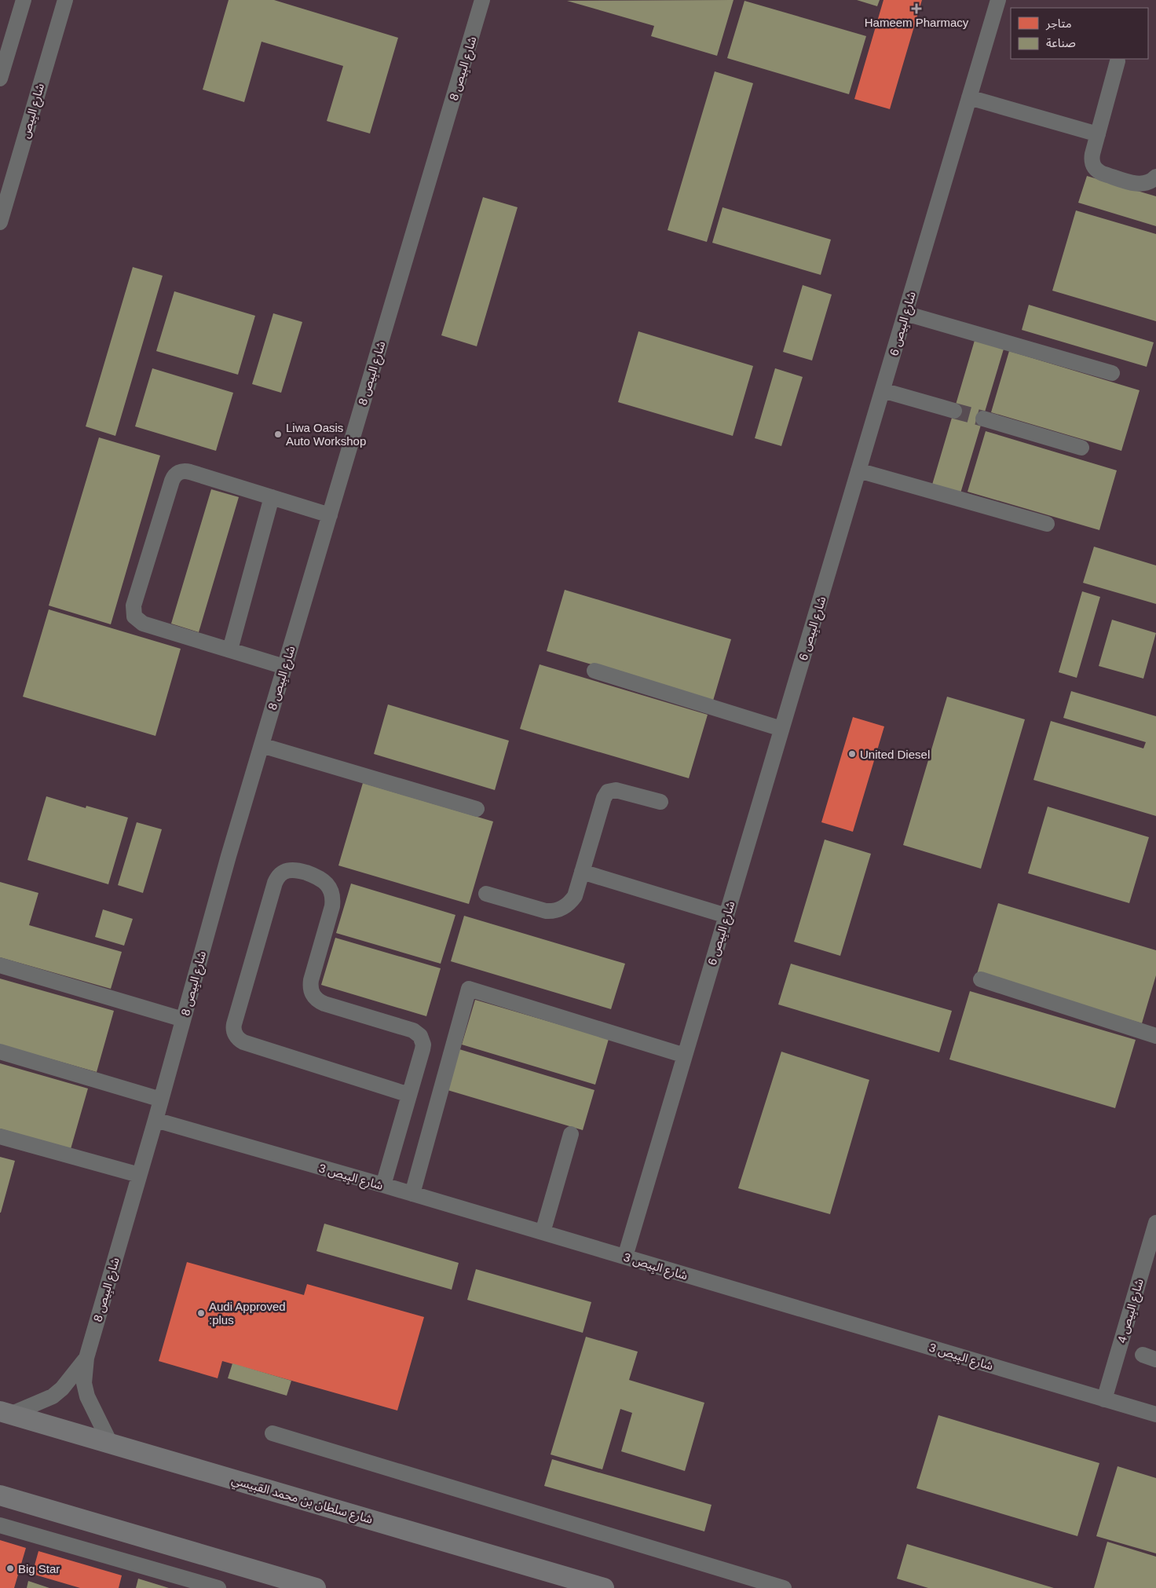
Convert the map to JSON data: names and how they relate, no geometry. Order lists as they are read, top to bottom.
{
  "streets": {
    "main road": ["شارع سلطان بن محمد القبيسي"],
    "street": [
      "شارع البِيص 8",
      "شارع البِيص",
      "شارع البِيص 6",
      "شارع البِيص 3",
      "شارع البِيص 4"
    ]
  },
  "crossings": [
    ["شارع البِيص 8", "شارع البِيص 3"],
    ["شارع البِيص 8", "شارع سلطان بن محمد القبيسي"],
    ["شارع البِيص 6", "شارع البِيص 3"],
    ["شارع البِيص 3", "شارع البِيص 4"]
  ],
  "places": {
    "health": ["Hameem Pharmacy"],
    "other": [
      "Liwa Oasis Auto Workshop",
      "United Diesel",
      "Audi Approved :plus",
      "Big Star"
    ]
  },
  "legend": ["متاجر", "صناعة"]
}
